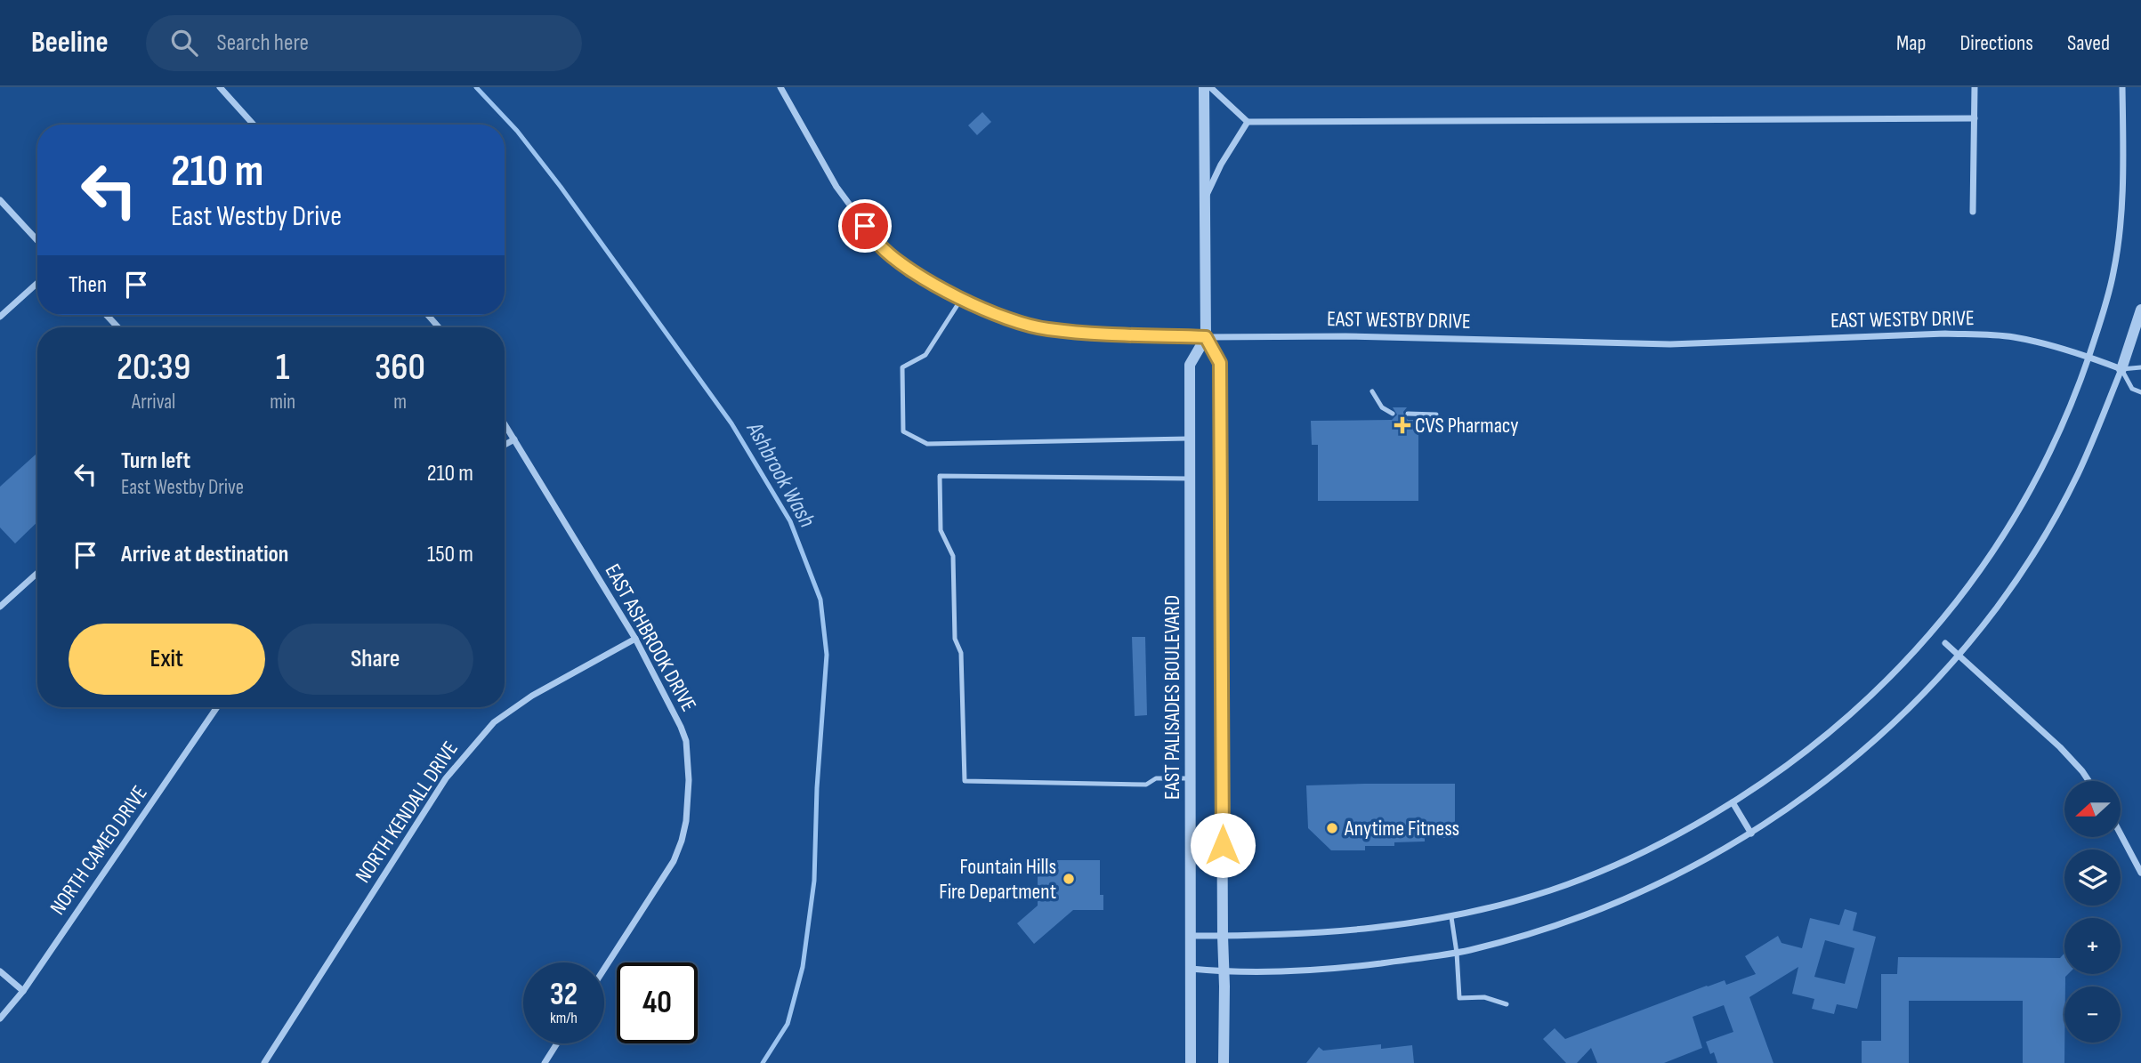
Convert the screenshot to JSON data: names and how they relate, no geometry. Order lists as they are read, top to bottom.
{
  "streets": {
    "street": [
      "EAST WESTBY DRIVE",
      "EAST ASHBROOK DRIVE",
      "EAST PALISADES BOULEVARD",
      "NORTH KENDALL DRIVE",
      "NORTH CAMEO DRIVE"
    ]
  },
  "crossings": [
    ["EAST WESTBY DRIVE", "EAST PALISADES BOULEVARD"],
    ["EAST ASHBROOK DRIVE", "NORTH KENDALL DRIVE"]
  ],
  "water": ["Ashbrook Wash"],
  "places": {
    "health": ["CVS Pharmacy"],
    "other": ["Anytime Fitness", "Fountain Hills Fire Department"]
  },
  "north": "left",
  "page": {
    "header": "Beeline",
    "search": "Search here",
    "nav": ["Map", "Directions", "Saved"],
    "turn": ["210 m", "East Westby Drive"],
    "then": "Then",
    "eta": [
      "20:39",
      "Arrival",
      "1",
      "min",
      "360",
      "m"
    ],
    "list": [
      {
        "name": "Turn left",
        "note": "East Westby Drive",
        "value": "210 m"
      },
      {
        "name": "Arrive at destination",
        "value": "150 m"
      }
    ],
    "buttons": ["Exit", "Share"],
    "map_buttons": ["+", "−"],
    "speed": "32 km/h",
    "limit": "40"
  }
}
